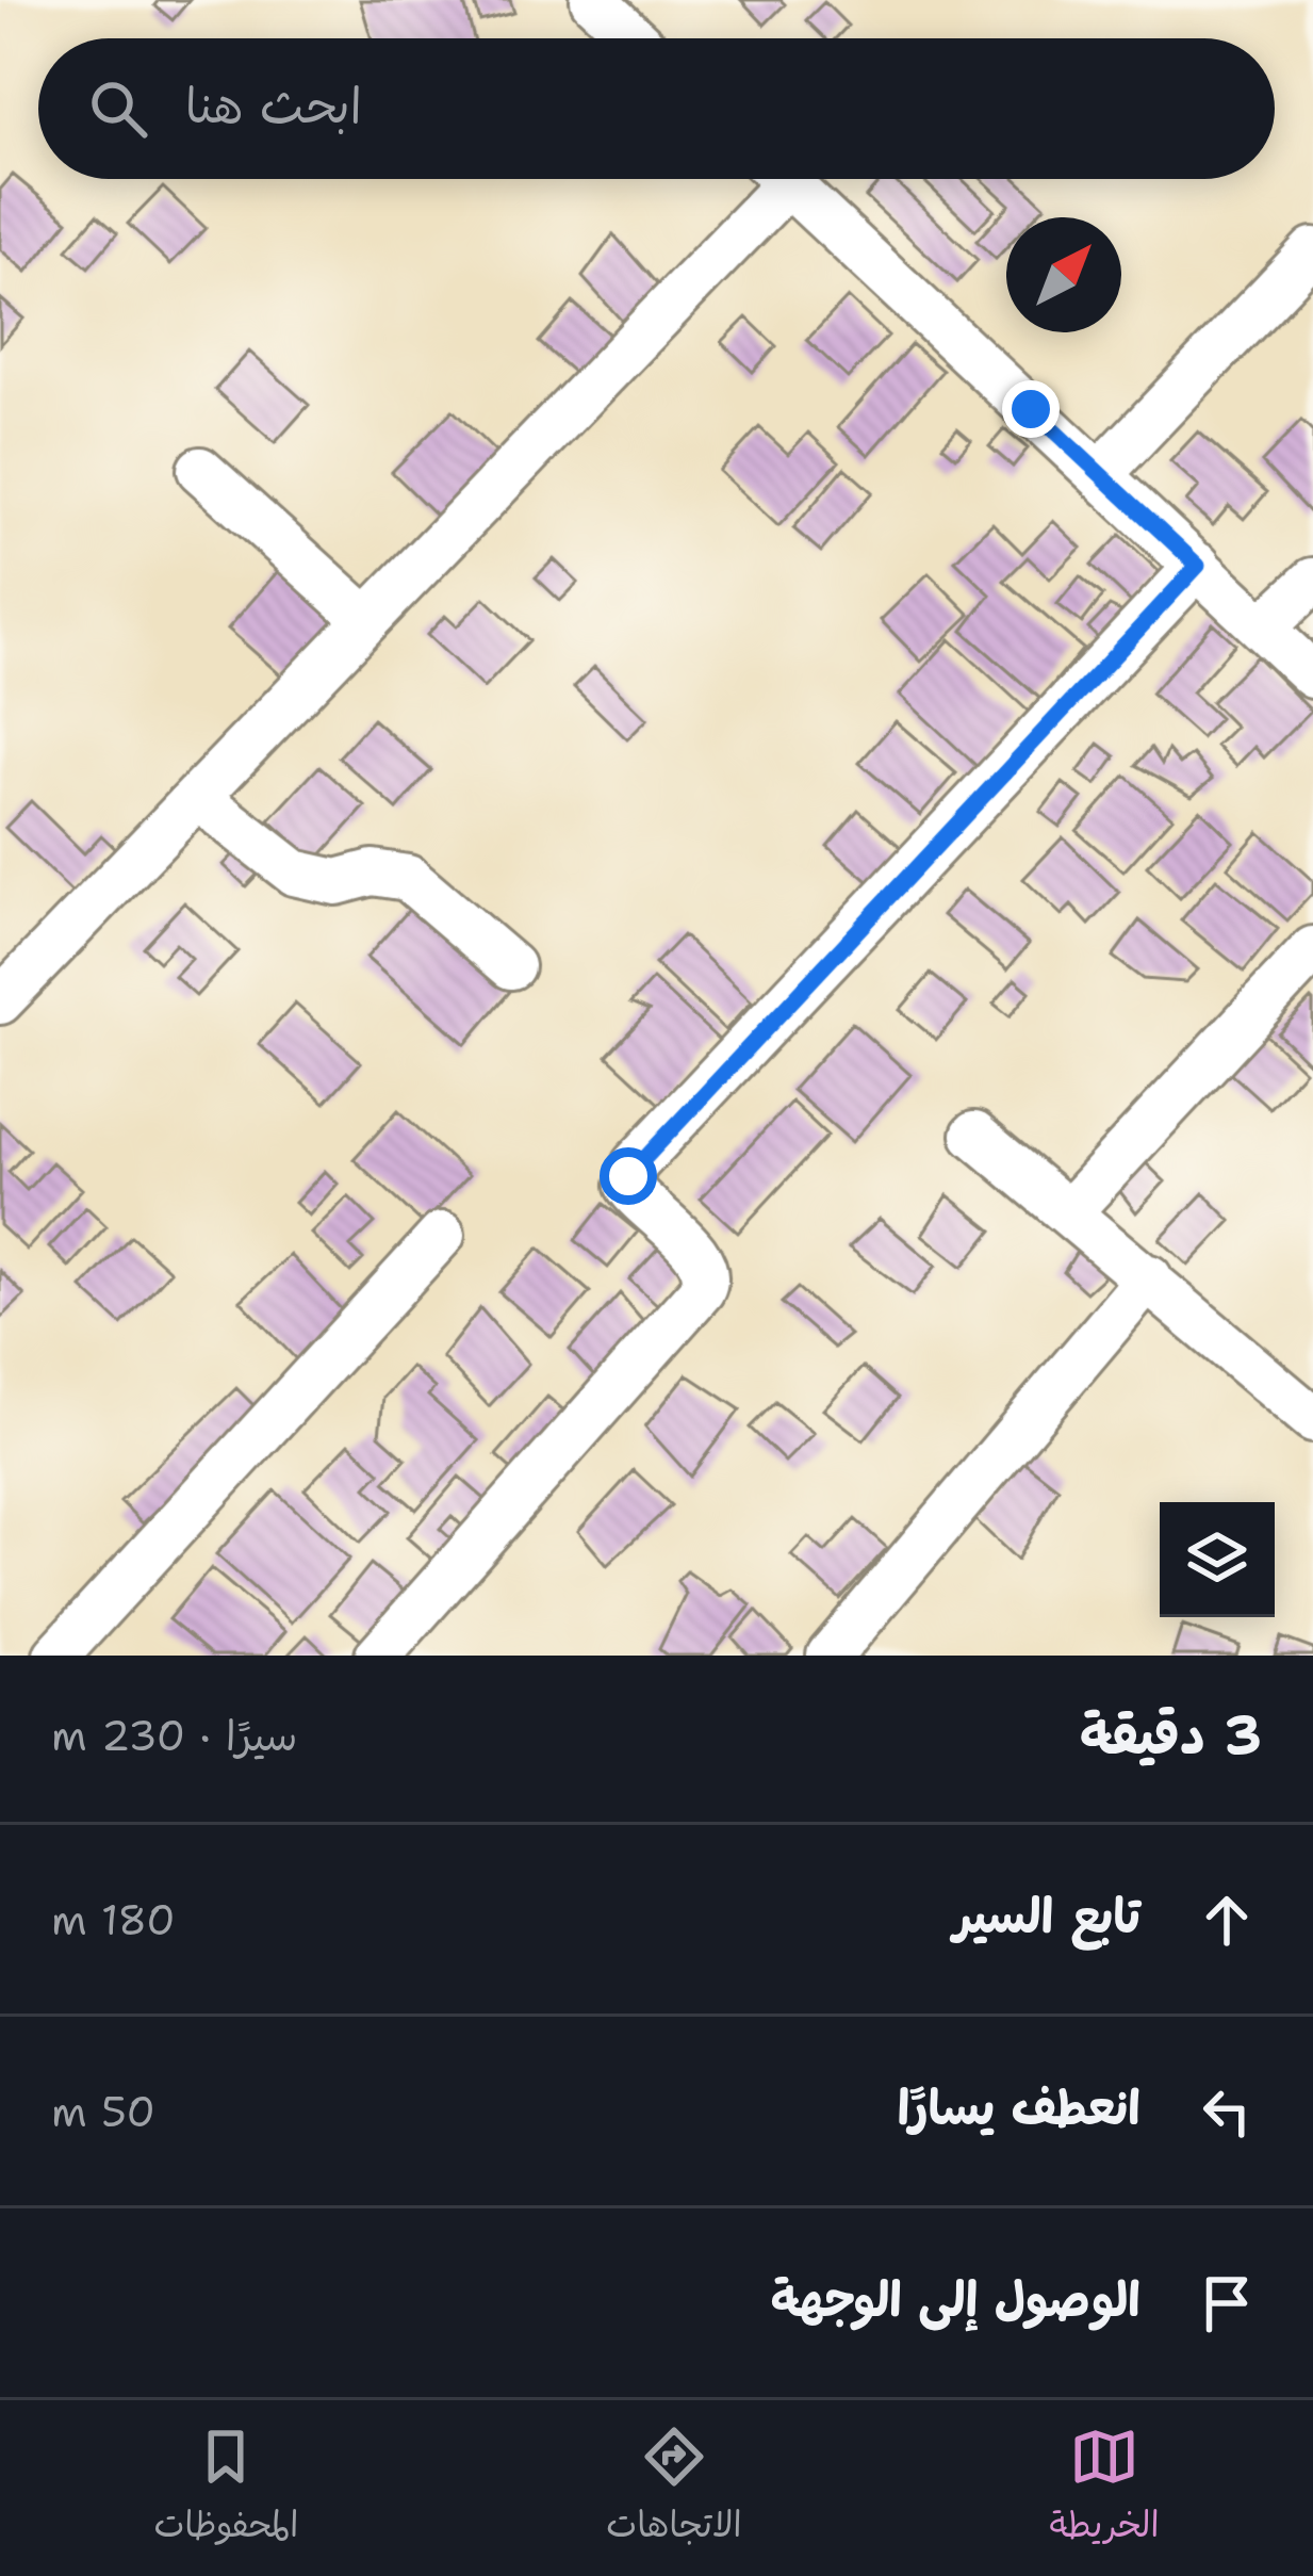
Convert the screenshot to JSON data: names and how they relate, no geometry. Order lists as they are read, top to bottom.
{
  "north": "top right",
  "page": {
    "search": "ابحث هنا",
    "heading": ["3 دقيقة", "سيرًا · 230 m"],
    "list": [
      ["تابع السير", "180 m"],
      ["انعطف يسارًا", "50 m"],
      "الوصول إلى الوجهة"
    ],
    "nav": ["الخريطة", "الاتجاهات", "المحفوظات"]
  }
}
